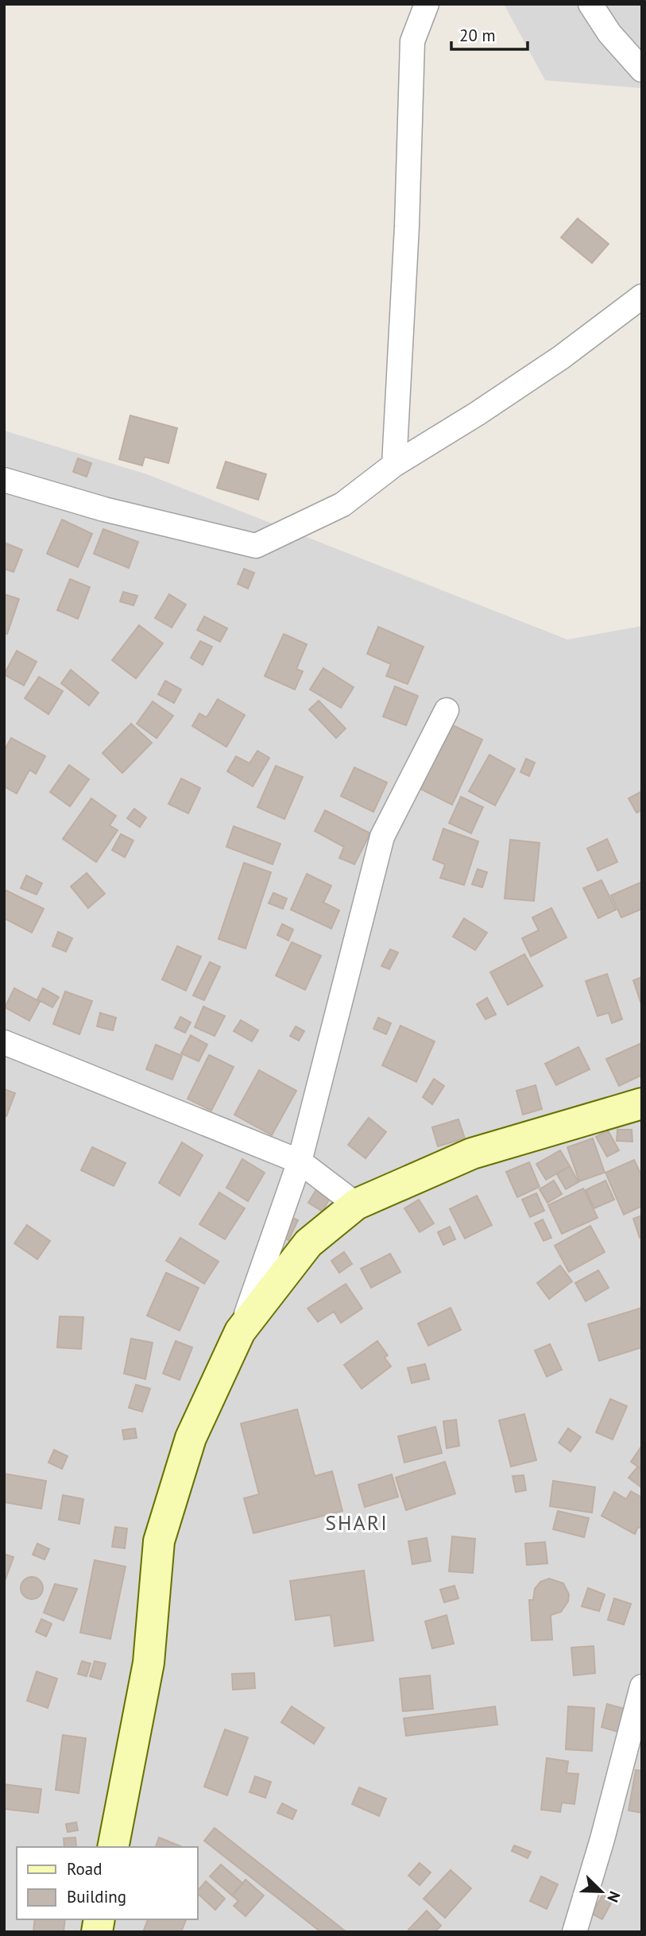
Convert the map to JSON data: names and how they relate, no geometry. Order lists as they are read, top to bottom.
{
  "districts": ["SHARI"],
  "legend": ["Road", "Building"],
  "scale_bar": "20 m",
  "north": "bottom right"
}
